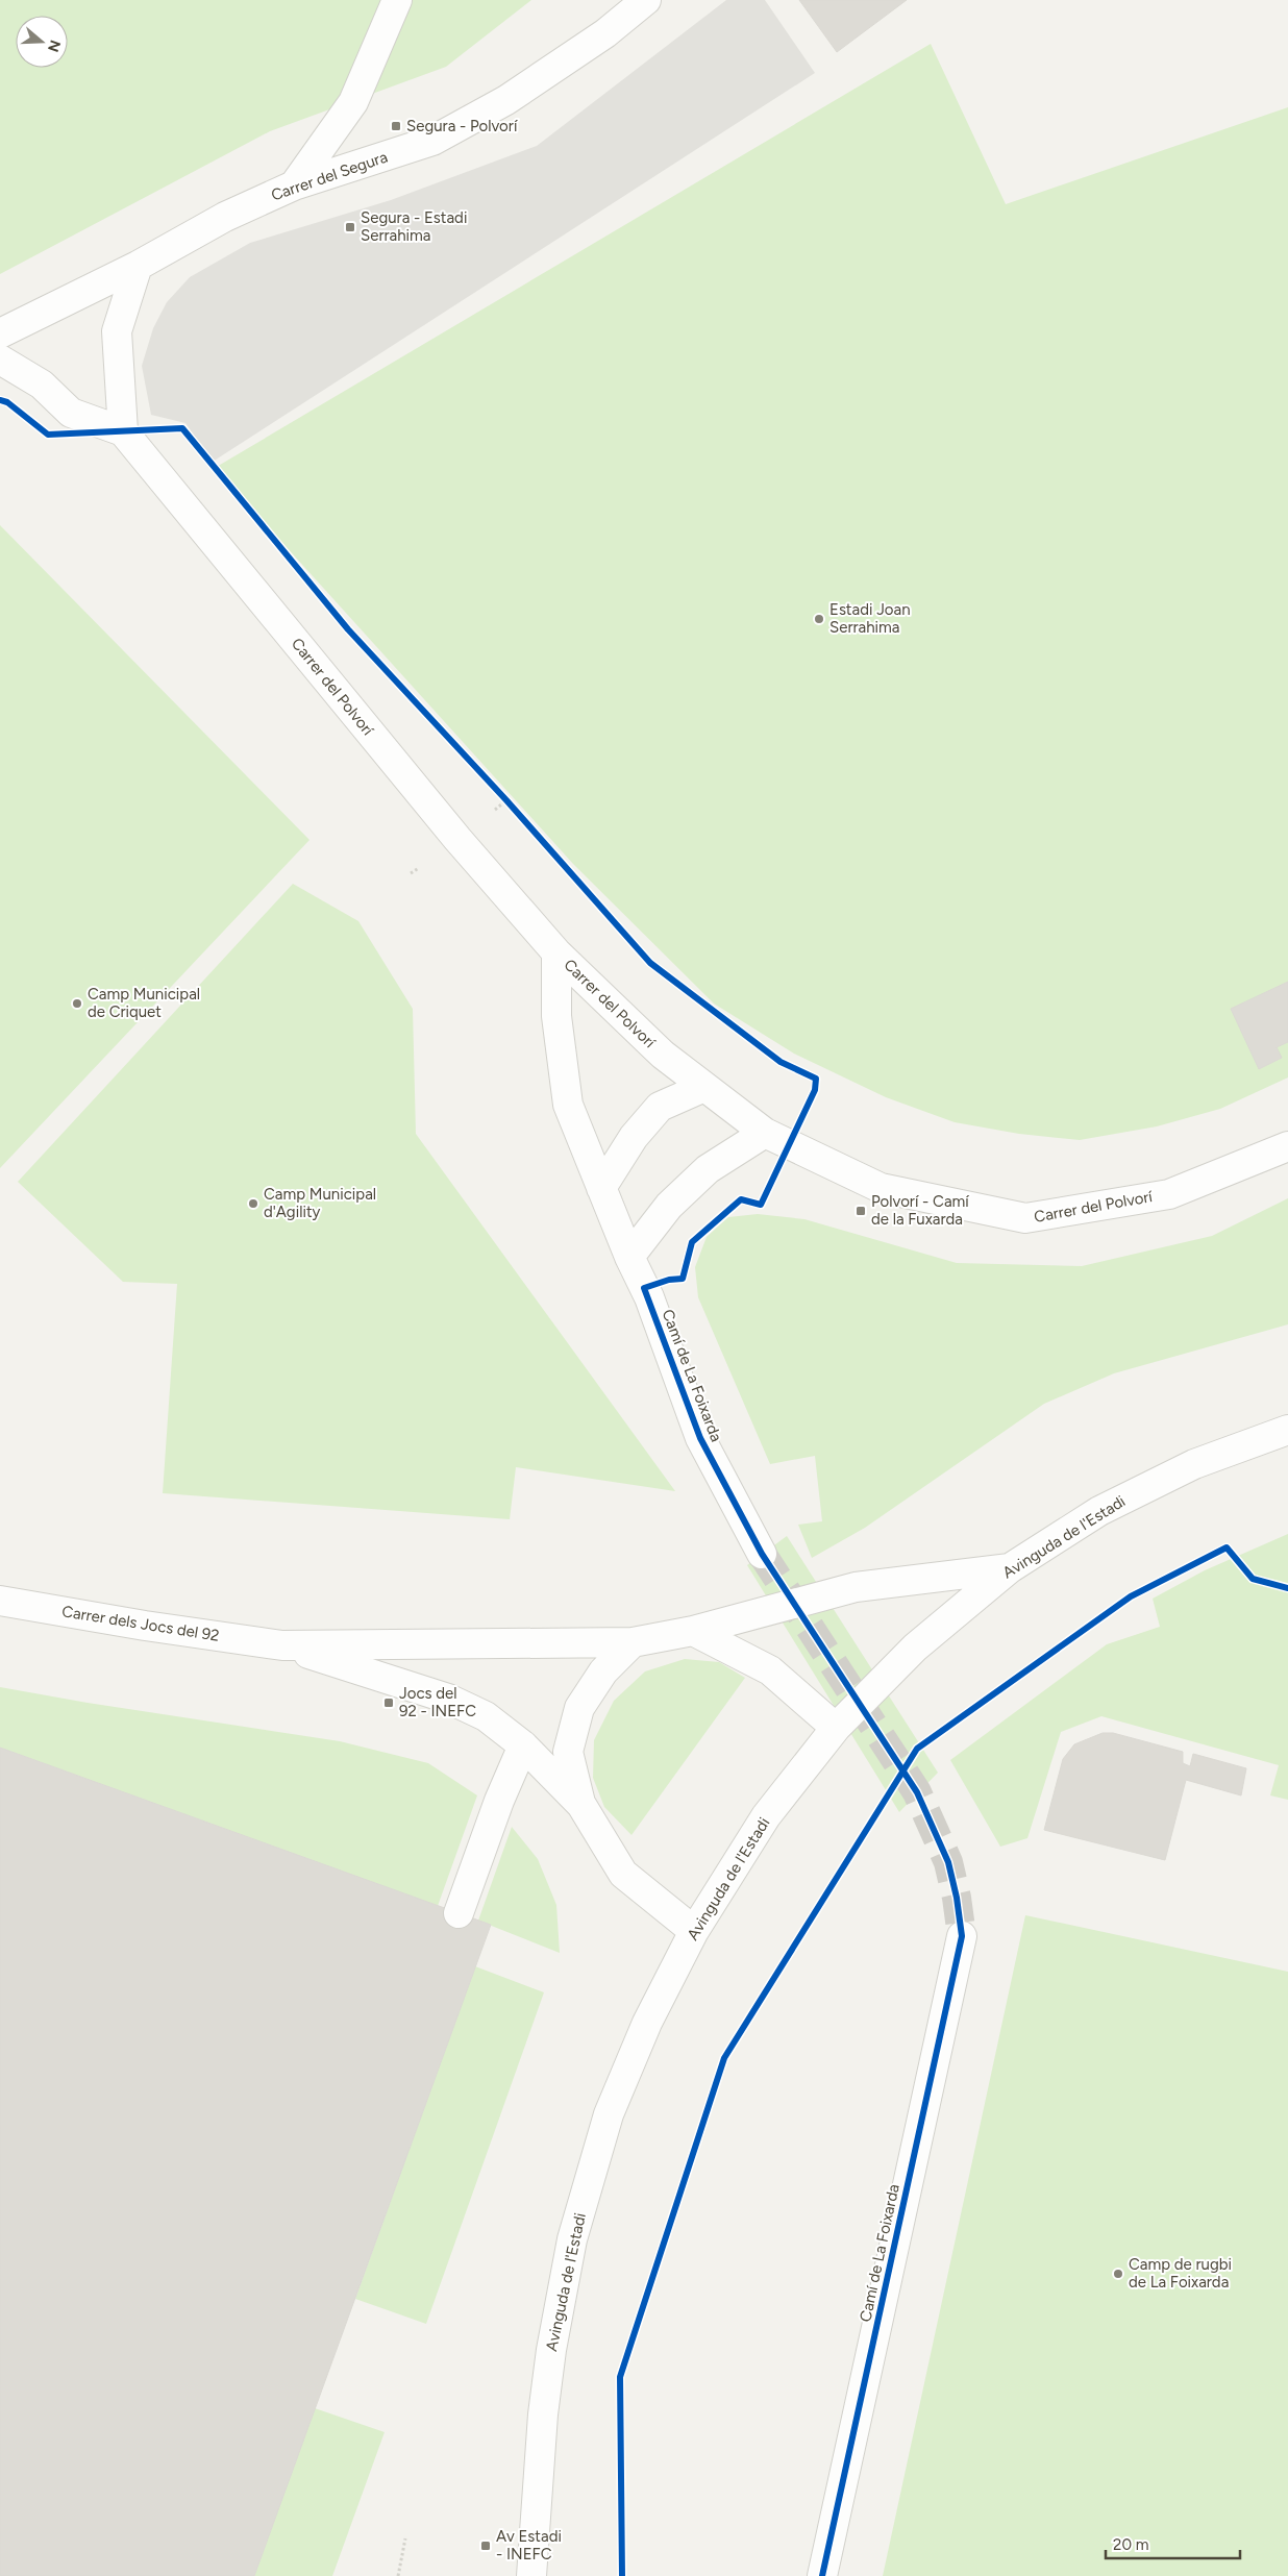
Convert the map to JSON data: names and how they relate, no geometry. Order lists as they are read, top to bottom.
{
  "streets": {
    "street": [
      "Carrer del Segura",
      "Carrer del Polvorí",
      "Camí de La Foixarda",
      "Avinguda de l'Estadi",
      "Carrer dels Jocs del 92"
    ]
  },
  "crossings": [
    ["Carrer del Polvorí", "Camí de La Foixarda"]
  ],
  "places": {
    "transit": [
      "Segura - Polvorí",
      "Segura - Estadi Serrahima",
      "Polvorí - Camí de la Fuxarda",
      "Jocs del 92 - INEFC",
      "Av Estadi - INEFC"
    ],
    "other": [
      "Estadi Joan Serrahima",
      "Camp Municipal de Criquet",
      "Camp Municipal d'Agility",
      "Camp de rugbi de La Foixarda"
    ]
  },
  "scale_bar": "20 m",
  "north": "right"
}
